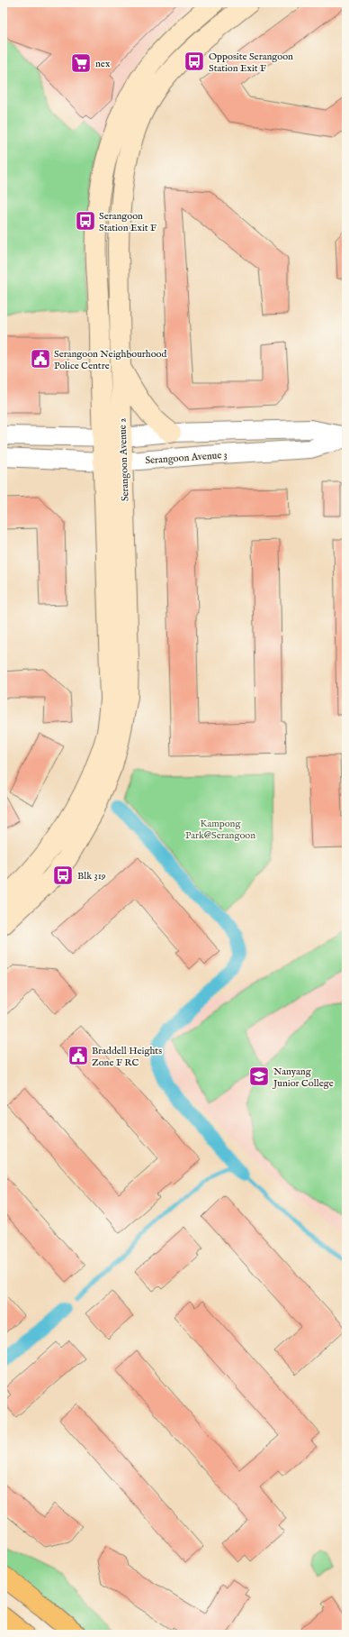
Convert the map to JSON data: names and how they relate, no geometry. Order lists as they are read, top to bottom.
{
  "streets": {
    "main road": ["Serangoon Avenue 2"],
    "street": ["Serangoon Avenue 3"]
  },
  "crossings": [
    ["Serangoon Avenue 3", "Serangoon Avenue 2"]
  ],
  "parks": ["Kampong Park@Serangoon"],
  "places": {
    "bus stop": ["Opposite Serangoon Station Exit F", "Serangoon Station Exit F", "Blk 319"],
    "supermarket": ["nex"],
    "public building": ["Serangoon Neighbourhood Police Centre", "Braddell Heights Zone F RC"],
    "school or university": ["Nanyang Junior College"]
  }
}
